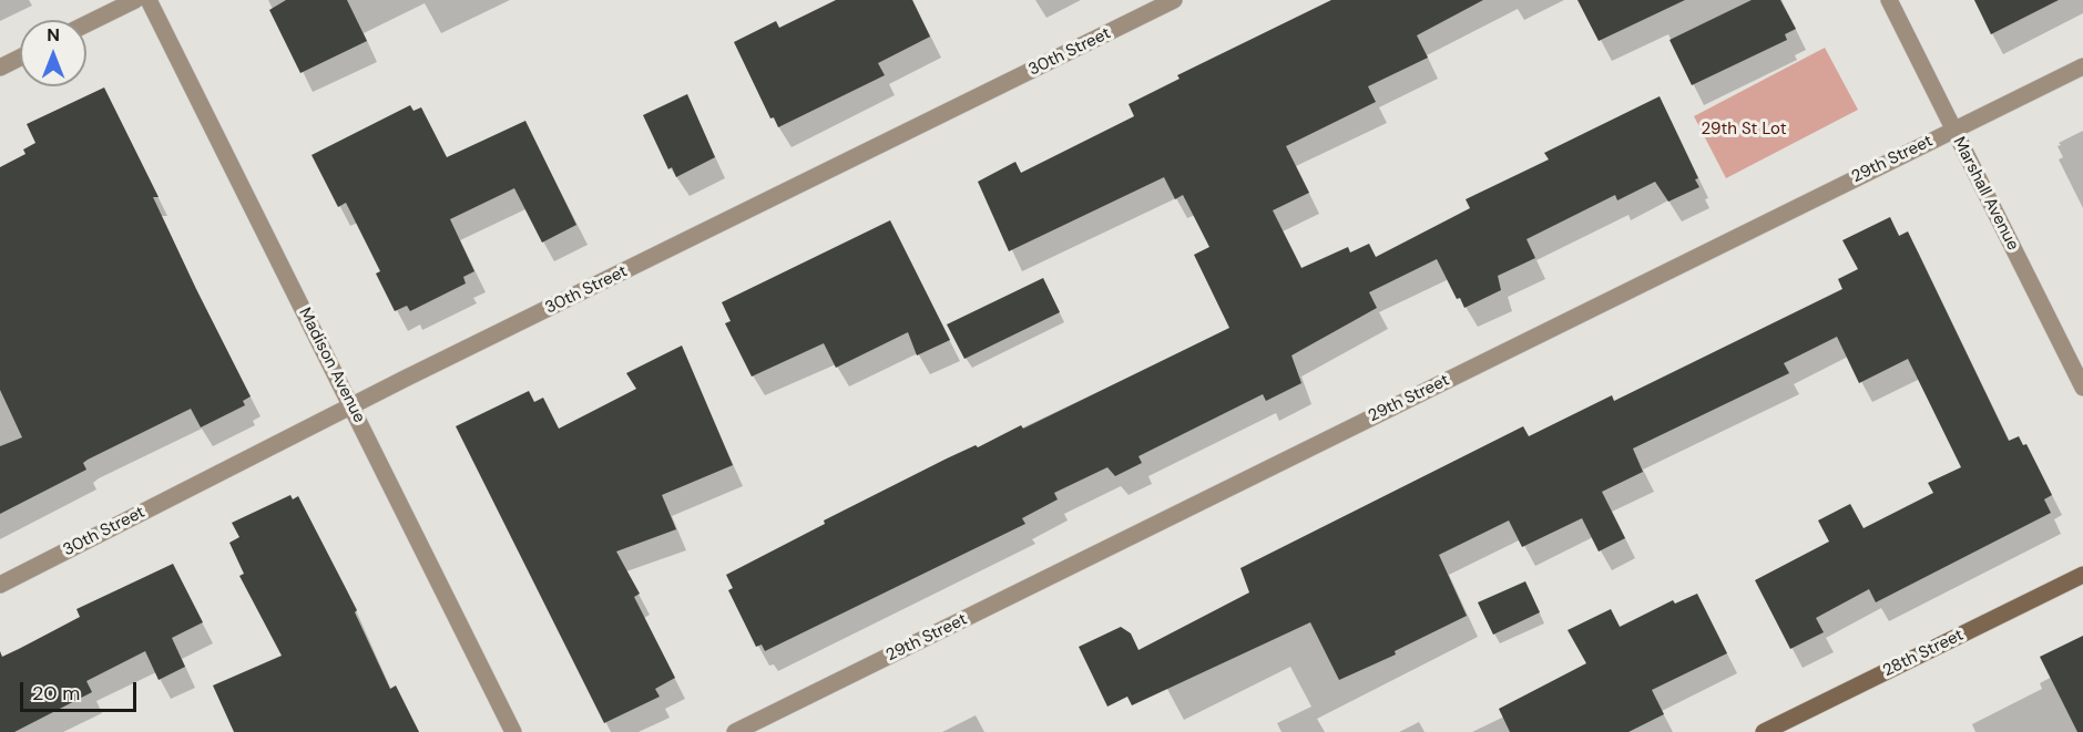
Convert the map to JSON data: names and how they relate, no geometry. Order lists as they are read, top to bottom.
{
  "streets": {
    "main road": ["28th Street"],
    "street": [
      "30th Street",
      "29th Street",
      "Marshall Avenue",
      "Madison Avenue"
    ]
  },
  "crossings": [
    ["30th Street", "Madison Avenue"],
    ["29th Street", "Marshall Avenue"]
  ],
  "parks": ["29th St Lot"],
  "scale_bar": "20 m",
  "north": "top"
}
